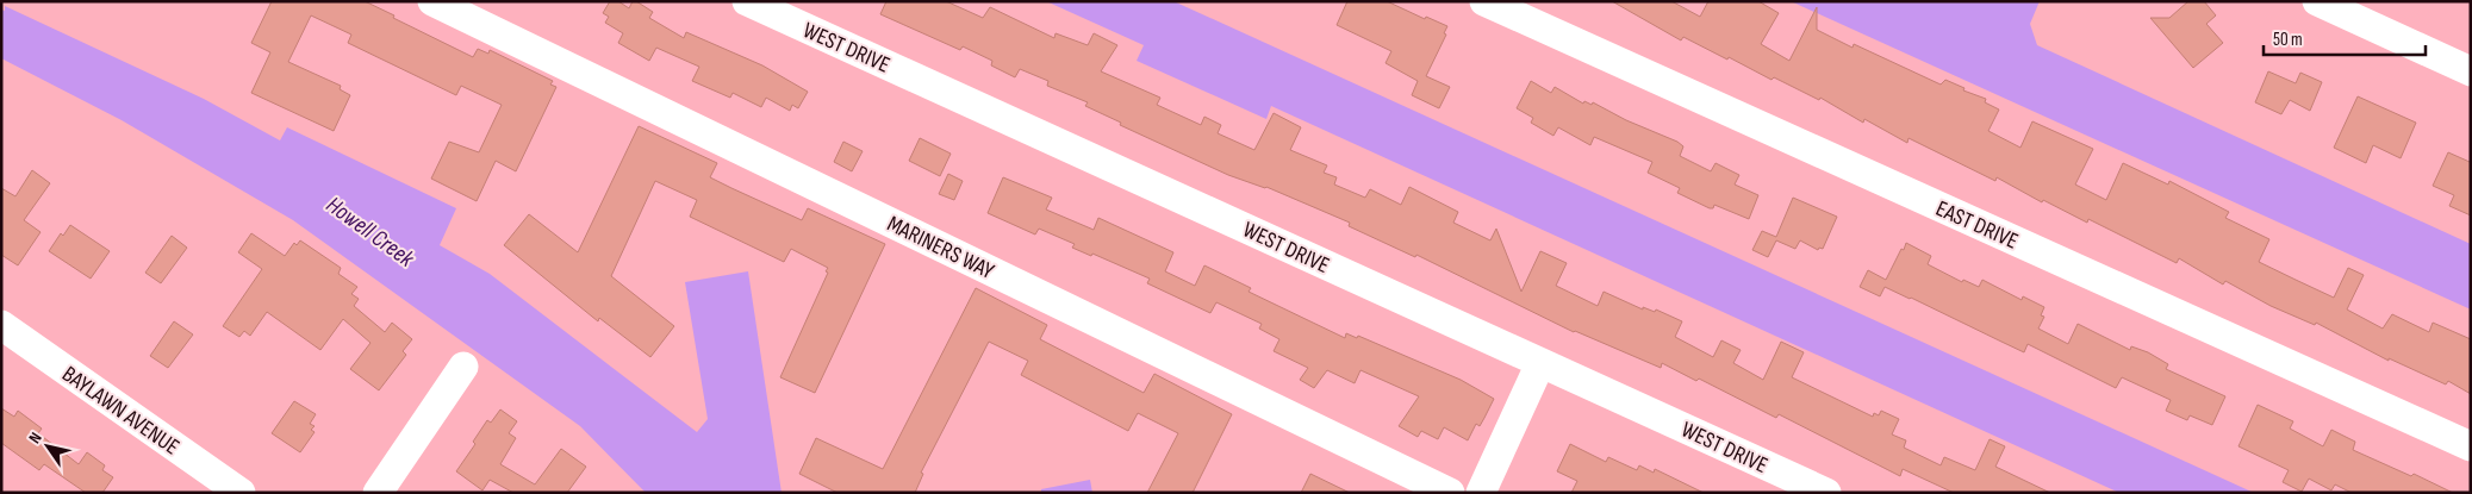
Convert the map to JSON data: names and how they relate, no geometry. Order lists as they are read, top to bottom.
{
  "streets": {
    "street": [
      "WEST DRIVE",
      "EAST DRIVE",
      "MARINERS WAY",
      "BAYLAWN AVENUE"
    ]
  },
  "water": ["Howell Creek"],
  "scale_bar": "50 m",
  "north": "top left"
}
